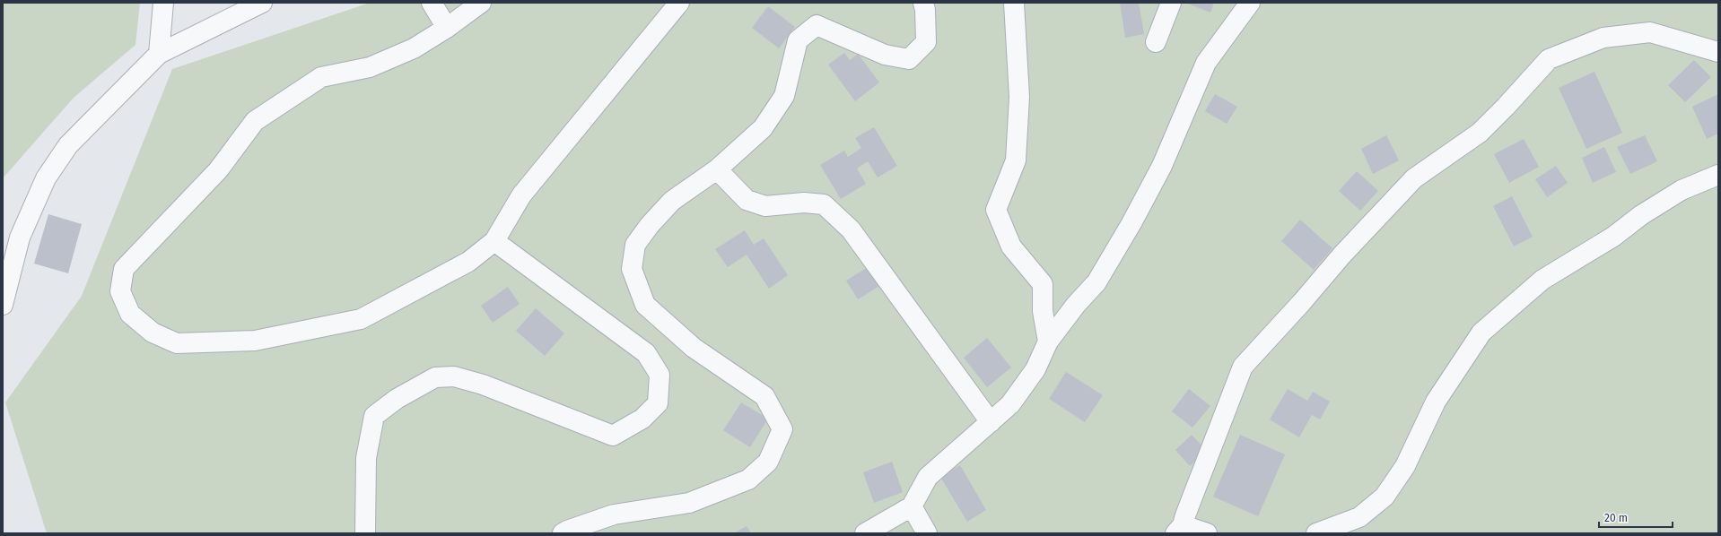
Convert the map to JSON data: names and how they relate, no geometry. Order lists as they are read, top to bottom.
{
  "scale_bar": "20 m"
}
